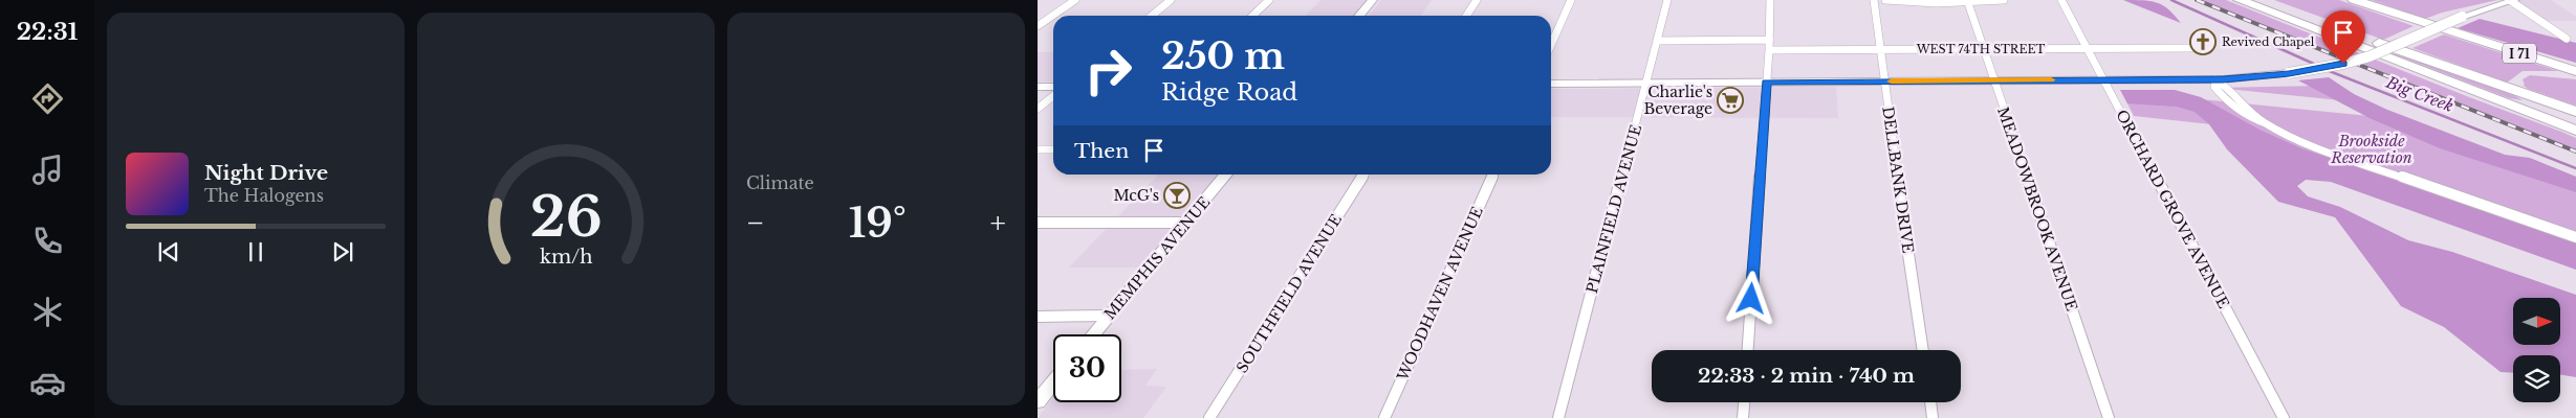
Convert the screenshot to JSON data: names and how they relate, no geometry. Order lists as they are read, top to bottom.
{
  "streets": {
    "highway": ["I 71"],
    "main road": ["MEMPHIS AVENUE"],
    "street": [
      "WEST 74TH STREET",
      "DELLBANK DRIVE",
      "PLAINFIELD AVENUE",
      "MEADOWBROOK AVENUE",
      "ORCHARD GROVE AVENUE",
      "SOUTHFIELD AVENUE",
      "WOODHAVEN AVENUE"
    ]
  },
  "crossings": [
    ["WEST 74TH STREET", "DELLBANK DRIVE"],
    ["WEST 74TH STREET", "MEADOWBROOK AVENUE"],
    ["WEST 74TH STREET", "ORCHARD GROVE AVENUE"]
  ],
  "water": ["Big Creek"],
  "parks": ["Brookside Reservation"],
  "places": {
    "church": ["Revived Chapel"],
    "supermarket": ["Charlie's Beverage"],
    "bar": ["McG's"]
  },
  "north": "right",
  "page": {
    "tabs": "22:31",
    "tile": "Climate",
    "turn": ["250 m", "Ridge Road"],
    "then": "Then",
    "song": ["Night Drive", "The Halogens"],
    "heat": ["−", "19°", "+"],
    "limit": "30",
    "trip": "22:33 · 2 min · 740 m",
    "gauge": ["26", "km/h"]
  }
}
